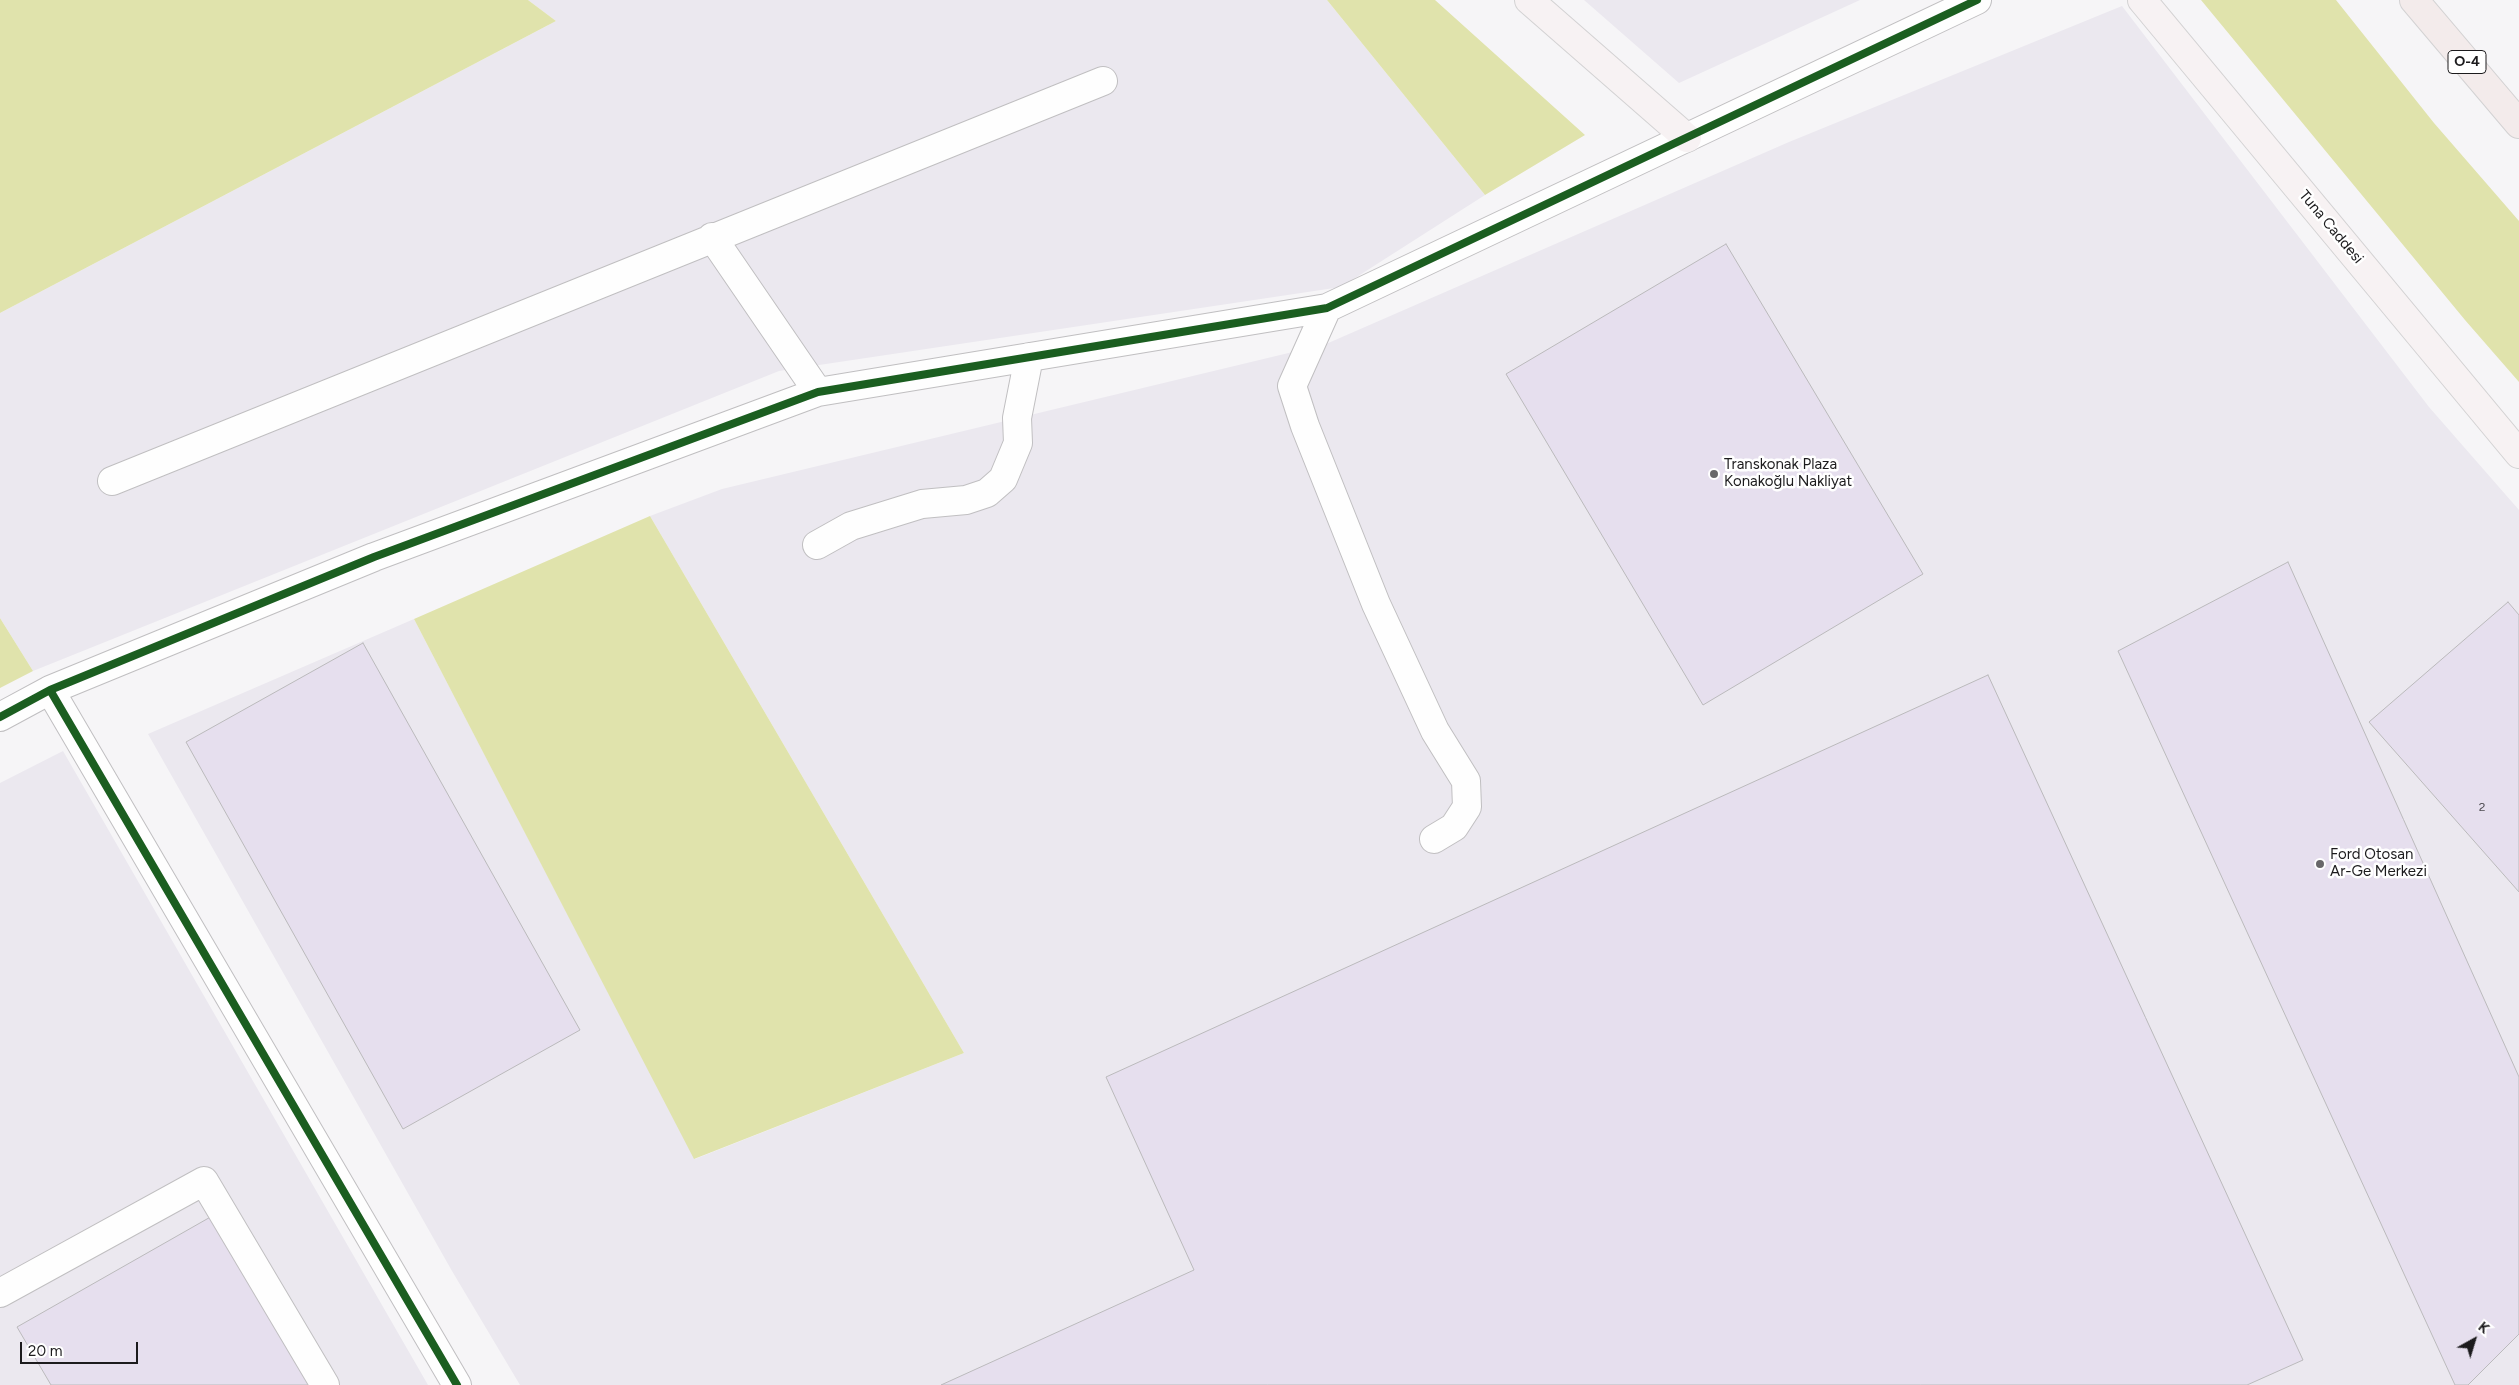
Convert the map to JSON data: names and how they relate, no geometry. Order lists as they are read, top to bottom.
{
  "streets": {
    "highway": ["O-4"],
    "main road": ["Tuna Caddesi"]
  },
  "places": ["Transkonak Plaza Konakoğlu Nakliyat", "Ford Otosan Ar-Ge Merkezi"],
  "house_numbers": ["2"],
  "scale_bar": "20 m",
  "north": "top right"
}
